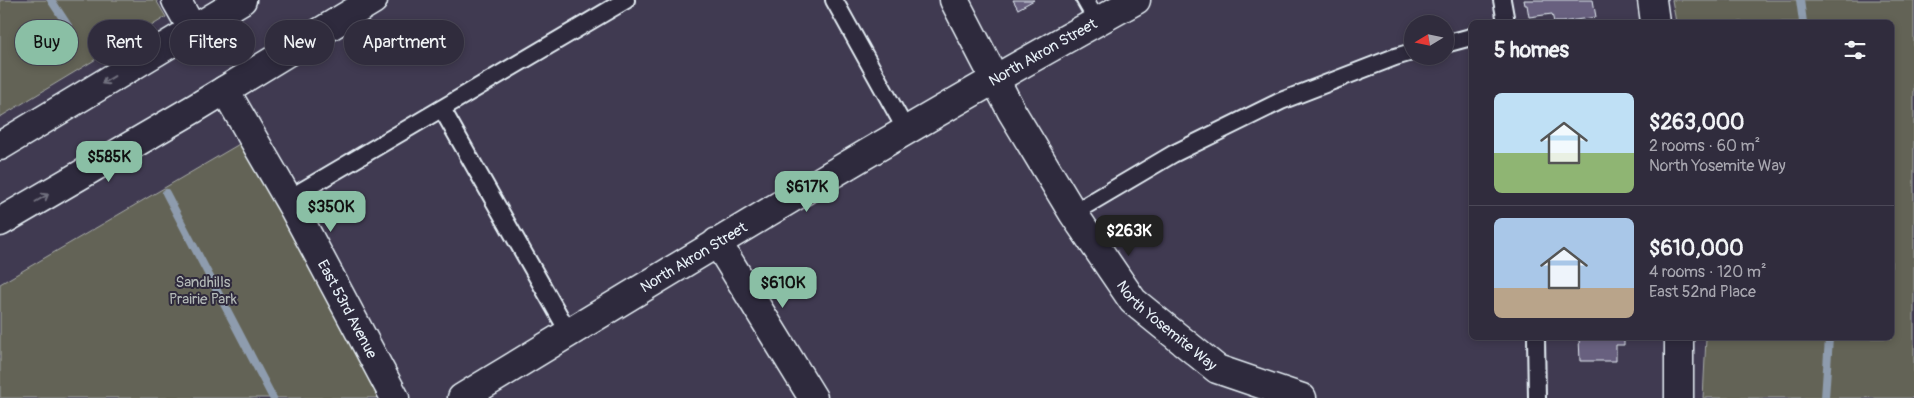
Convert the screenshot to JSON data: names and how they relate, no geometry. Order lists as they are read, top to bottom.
{
  "streets": {
    "street": ["North Akron Street", "East 53rd Avenue", "North Yosemite Way"]
  },
  "crossings": [
    ["North Akron Street", "North Yosemite Way"]
  ],
  "parks": ["Sandhills Prairie Park"],
  "north": "left",
  "page": {
    "chip": [
      "Buy",
      "Rent",
      "Filters",
      "New",
      "Apartment"
    ],
    "heading": "5 homes",
    "list": [
      {
        "name": "$263,000",
        "note": "2 rooms · 60 m² · North Yosemite Way"
      },
      {
        "name": "$610,000",
        "note": "4 rooms · 120 m² · East 52nd Place"
      }
    ],
    "price": [
      "$585K",
      "$617K",
      "$350K",
      "$263K",
      "$610K"
    ]
  }
}
